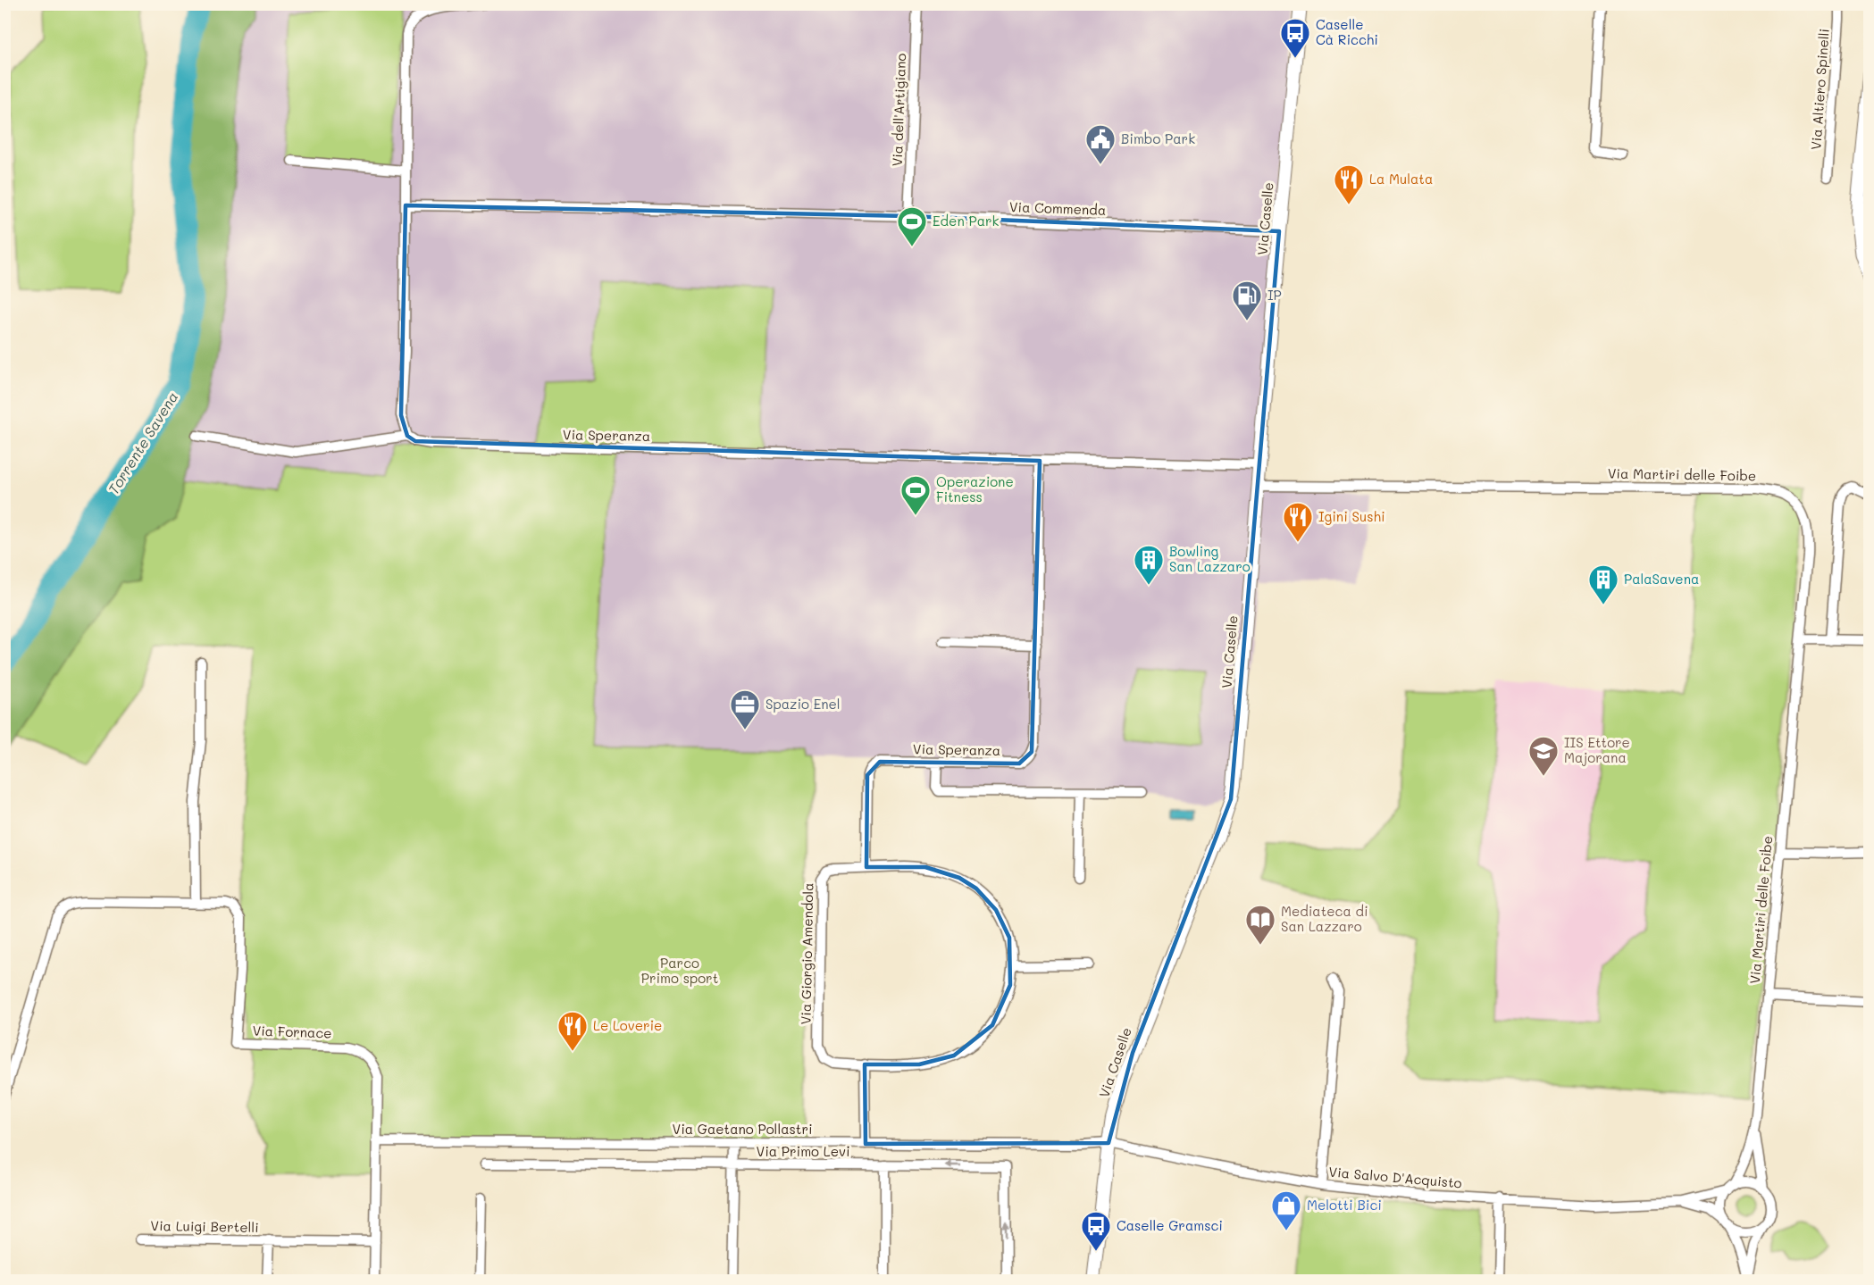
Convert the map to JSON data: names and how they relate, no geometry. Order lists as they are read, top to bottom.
{
  "streets": {
    "street": [
      "Via Altiero Spinelli",
      "Via dell'Artigiano",
      "Via Commenda",
      "Via Caselle",
      "Via Speranza",
      "Via Martiri delle Foibe",
      "Via Giorgio Amendola",
      "Via Fornace",
      "Via Gaetano Pollastri",
      "Via Primo Levi",
      "Via Salvo D'Acquisto",
      "Via Luigi Bertelli"
    ]
  },
  "crossings": [
    ["Via dell'Artigiano", "Via Commenda"],
    ["Via Commenda", "Via Caselle"],
    ["Via Caselle", "Via Speranza"],
    ["Via Caselle", "Via Martiri delle Foibe"],
    ["Via Caselle", "Via Gaetano Pollastri"],
    ["Via Caselle", "Via Salvo D'Acquisto"],
    ["Via Speranza", "Via Giorgio Amendola"],
    ["Via Fornace", "Via Gaetano Pollastri"],
    ["Via Fornace", "Via Luigi Bertelli"],
    ["Via Gaetano Pollastri", "Via Salvo D'Acquisto"]
  ],
  "water": ["Torrente Savena"],
  "parks": ["Parco Primo sport"],
  "places": {
    "bus stop": ["Caselle Cà Ricchi", "Caselle Gramsci"],
    "public building": ["Bimbo Park"],
    "restaurant": ["La Mulata", "Igini Sushi", "Le Loverie"],
    "sports": ["Eden Park", "Operazione Fitness"],
    "fuel station": ["IP"],
    "building": ["Bowling San Lazzaro", "PalaSavena"],
    "office": ["Spazio Enel"],
    "school or university": ["IIS Ettore Majorana"],
    "library": ["Mediateca di San Lazzaro"],
    "shop": ["Melotti Bici"]
  }
}
